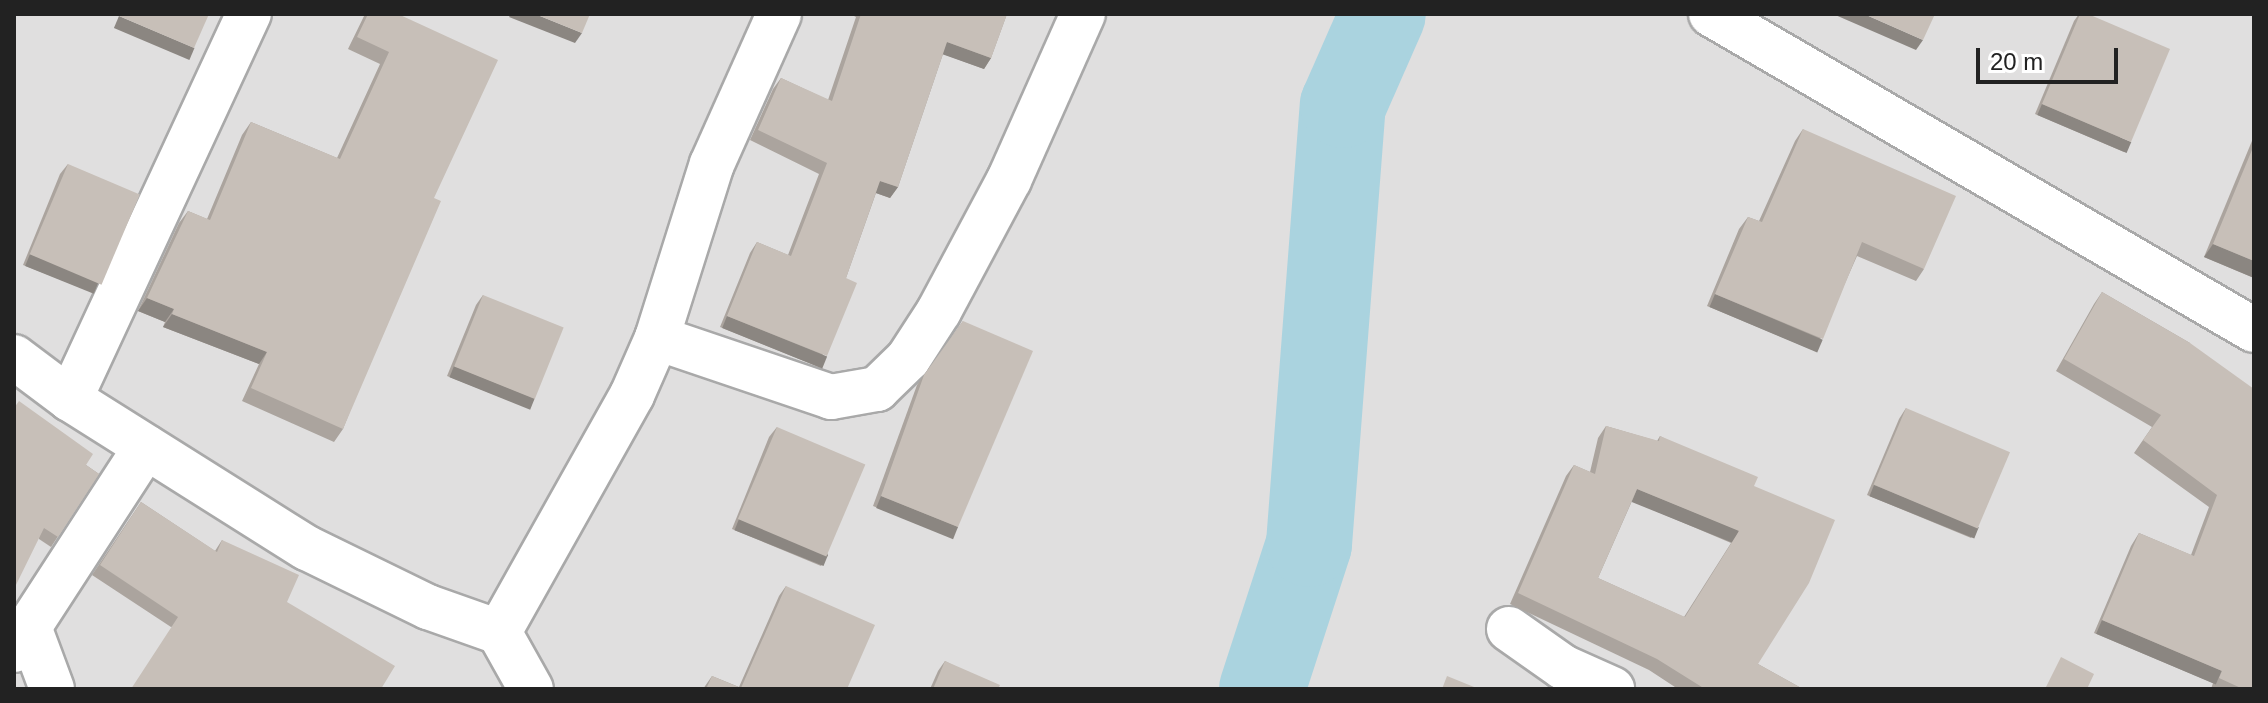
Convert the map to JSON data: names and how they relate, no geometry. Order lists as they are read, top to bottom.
{
  "scale_bar": "20 m"
}
